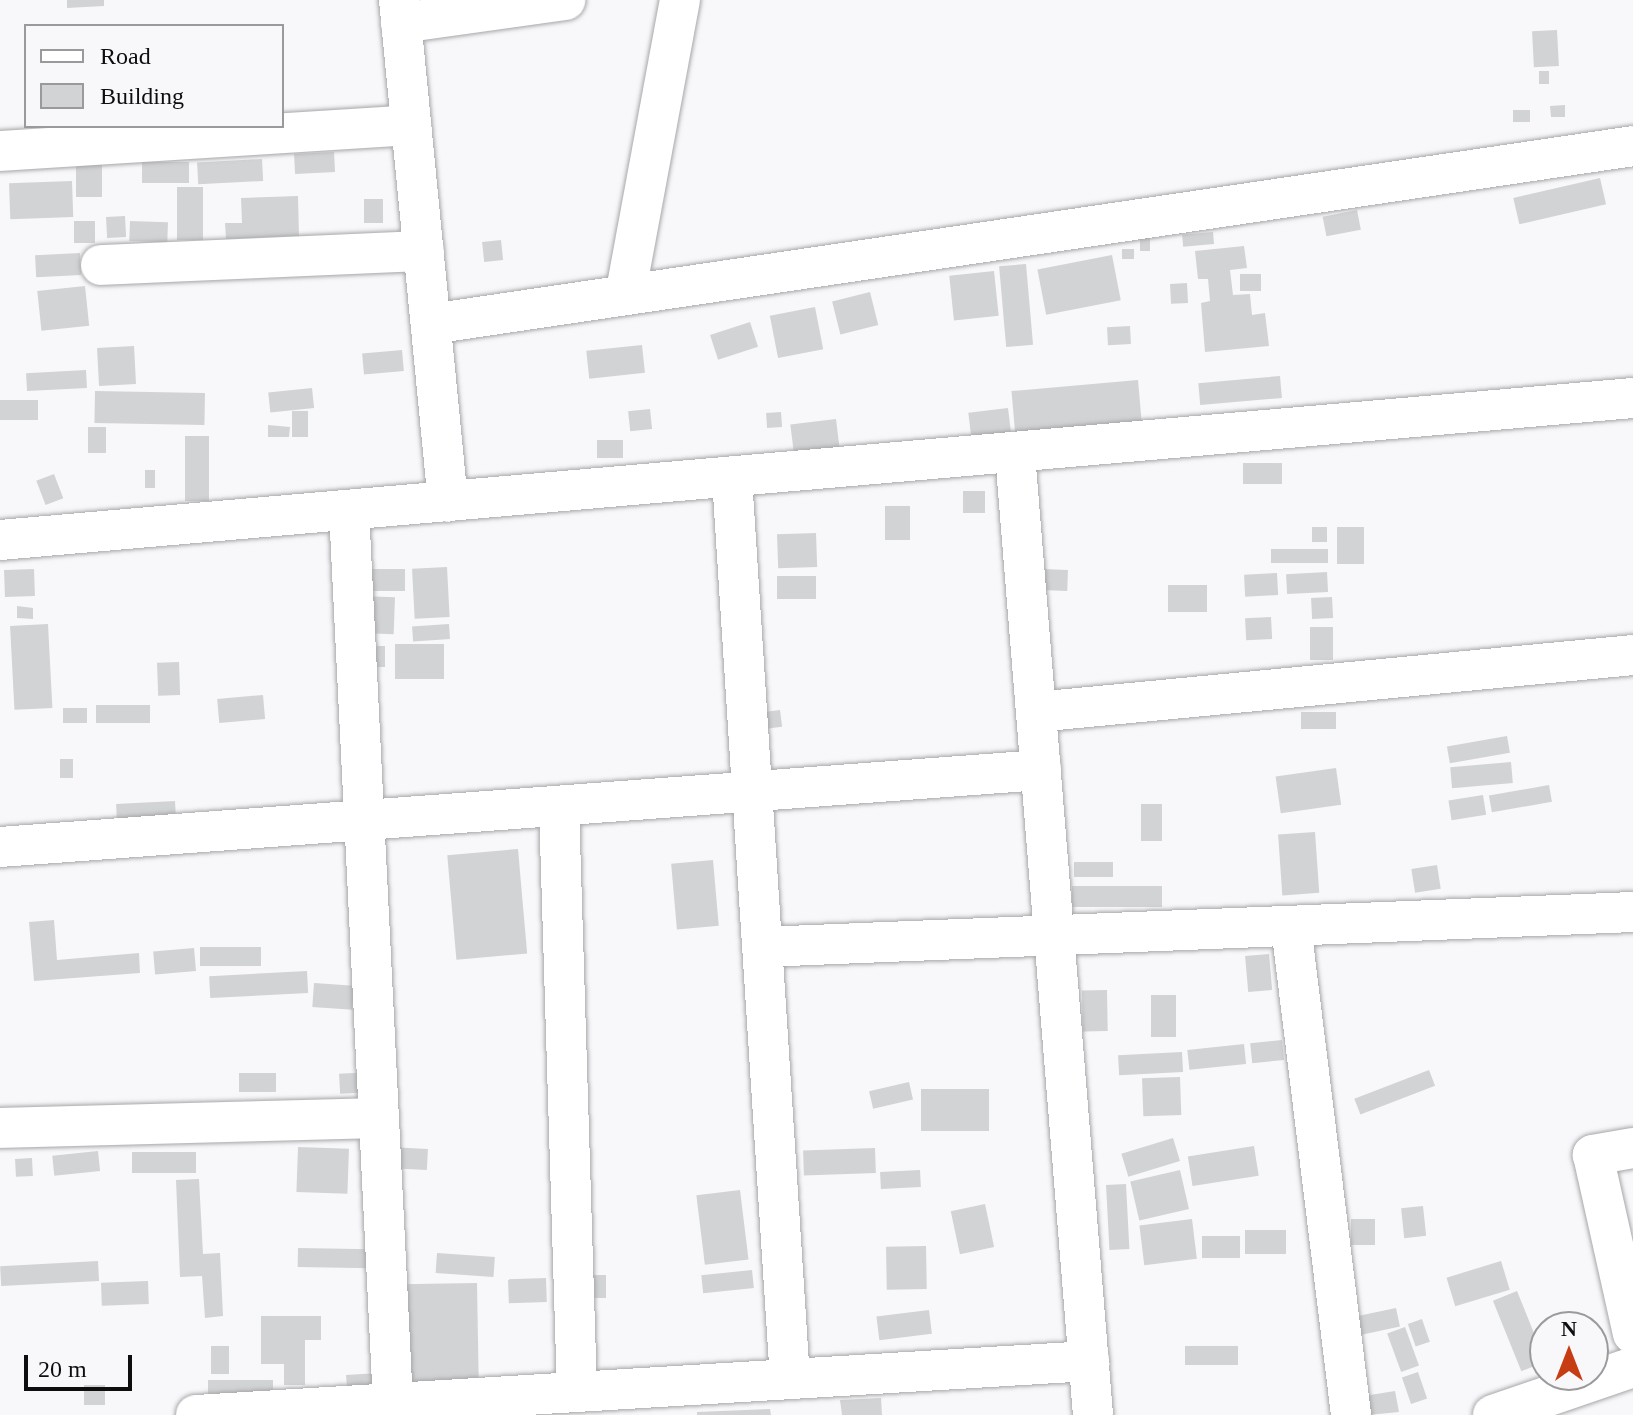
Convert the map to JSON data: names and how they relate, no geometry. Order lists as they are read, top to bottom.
{
  "legend": ["Road", "Building"],
  "scale_bar": "20 m",
  "north": "top"
}
